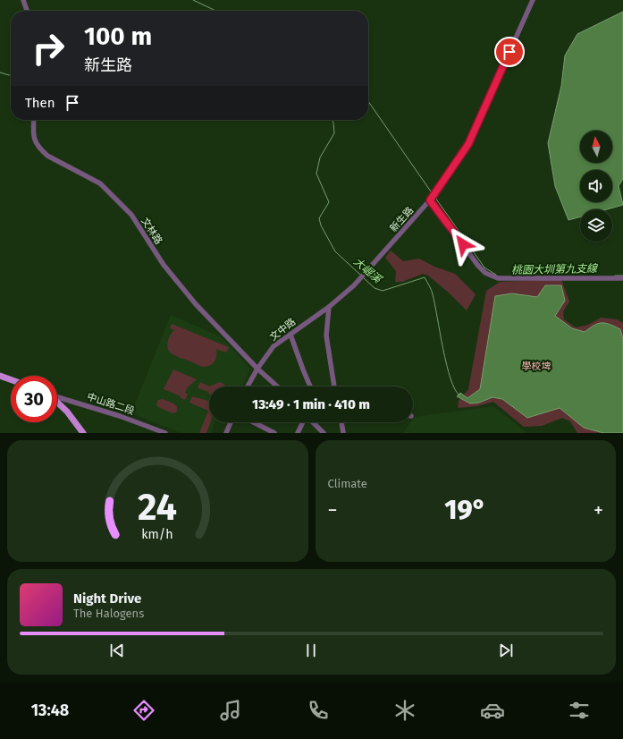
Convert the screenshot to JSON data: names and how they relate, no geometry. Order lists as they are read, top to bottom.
{
  "streets": {
    "street": [
      "新生路",
      "文林路",
      "文中路",
      "中山路二段"
    ]
  },
  "crossings": [
    ["新生路", "文中路"],
    ["文林路", "文中路"]
  ],
  "water": ["桃園大圳第九支線", "大崛溪"],
  "parks": ["學校埤"],
  "north": "top",
  "page": {
    "turn": ["100 m", "新生路"],
    "then": "Then",
    "limit": "30",
    "trip": "13:49 · 1 min · 410 m",
    "tile": "Climate",
    "heat": ["−", "19°", "+"],
    "song": ["Night Drive", "The Halogens"],
    "tabs": "13:48",
    "gauge": ["24", "km/h"]
  }
}
